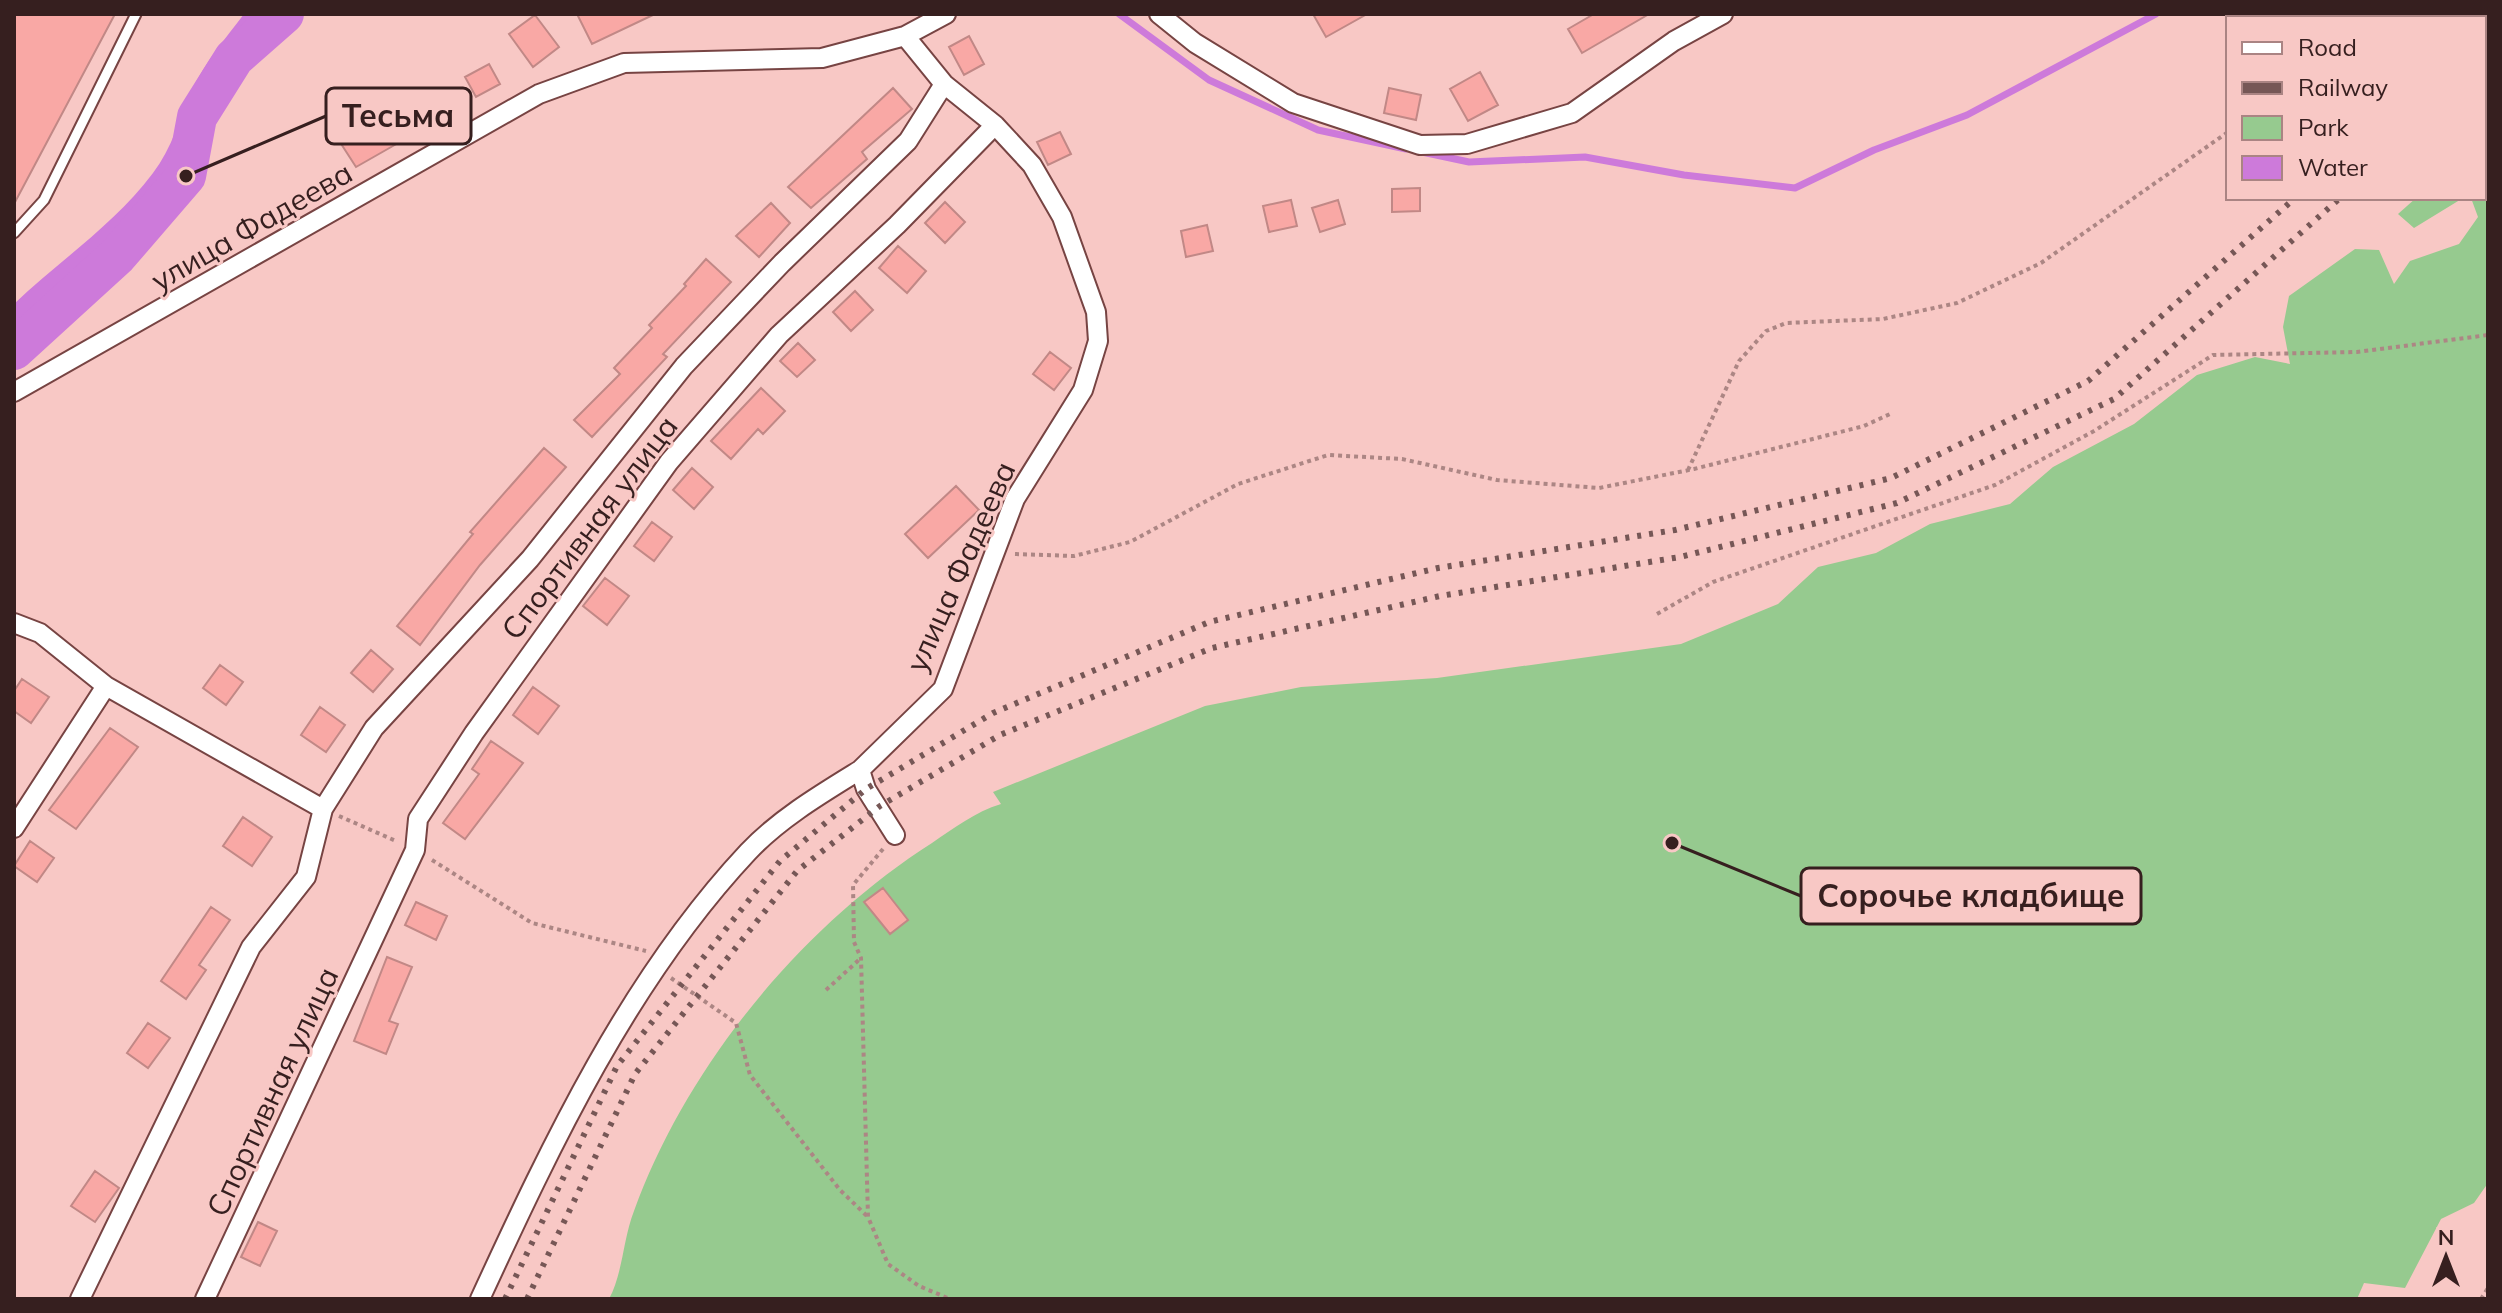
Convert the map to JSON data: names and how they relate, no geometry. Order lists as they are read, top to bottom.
{
  "streets": {
    "street": ["улица Фадеева", "Спортивная улица"]
  },
  "crossings": [
    ["улица Фадеева", "Спортивная улица"]
  ],
  "places": ["Тесьма", "Сорочье кладбище"],
  "legend": [
    "Road",
    "Railway",
    "Park",
    "Water"
  ],
  "north": "top"
}
